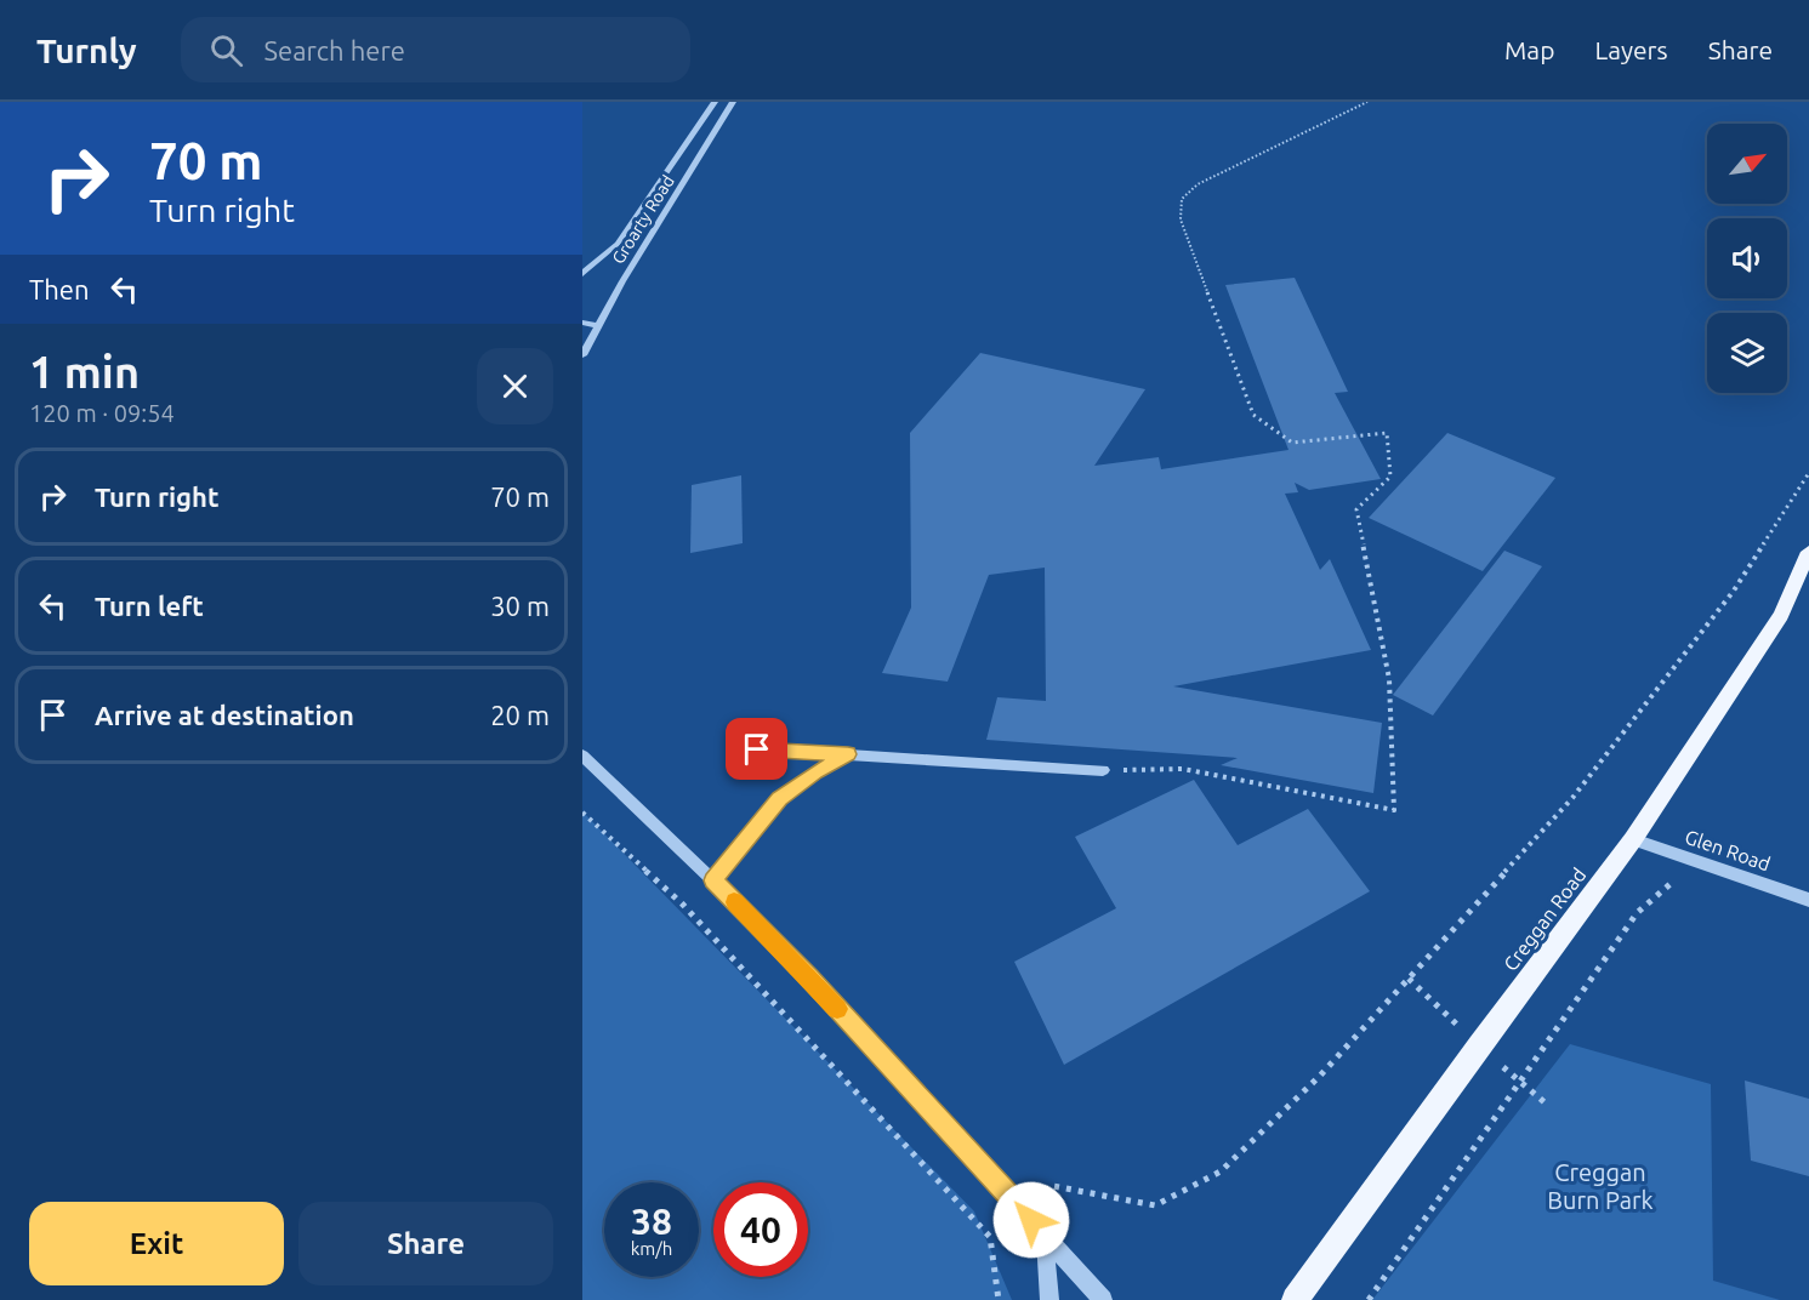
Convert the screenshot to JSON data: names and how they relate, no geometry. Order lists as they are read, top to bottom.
{
  "streets": {
    "main road": ["Creggan Road"],
    "street": ["Groarty Road", "Glen Road"]
  },
  "crossings": [
    ["Glen Road", "Creggan Road"]
  ],
  "parks": ["Creggan Burn Park"],
  "north": "top right",
  "page": {
    "header": "Turnly",
    "search": "Search here",
    "nav": ["Map", "Layers", "Share"],
    "turn": ["70 m", "Turn right"],
    "then": "Then",
    "heading": ["1 min", "120 m · 09:54"],
    "list": [
      {
        "name": "Turn right",
        "value": "70 m"
      },
      {
        "name": "Turn left",
        "value": "30 m"
      },
      {
        "name": "Arrive at destination",
        "value": "20 m"
      }
    ],
    "speed": "38 km/h",
    "limit": "40",
    "buttons": ["Exit", "Share"]
  }
}
